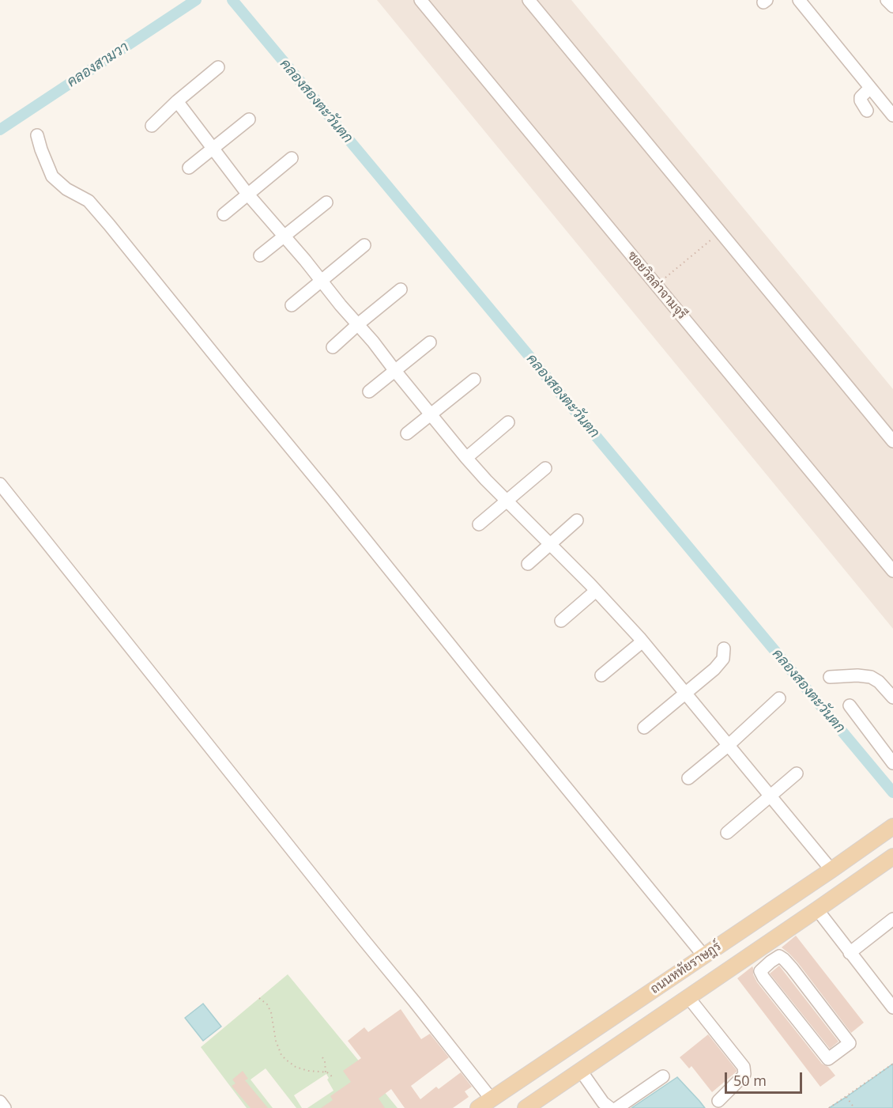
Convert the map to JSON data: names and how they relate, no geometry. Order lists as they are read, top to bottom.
{
  "streets": {
    "main road": ["ถนนหทัยราษฎร์"],
    "street": ["ซอยวิลล่าจามจุรี"]
  },
  "water": ["คลองสามวา", "คลองสองตะวันตก"],
  "scale_bar": "50 m"
}
